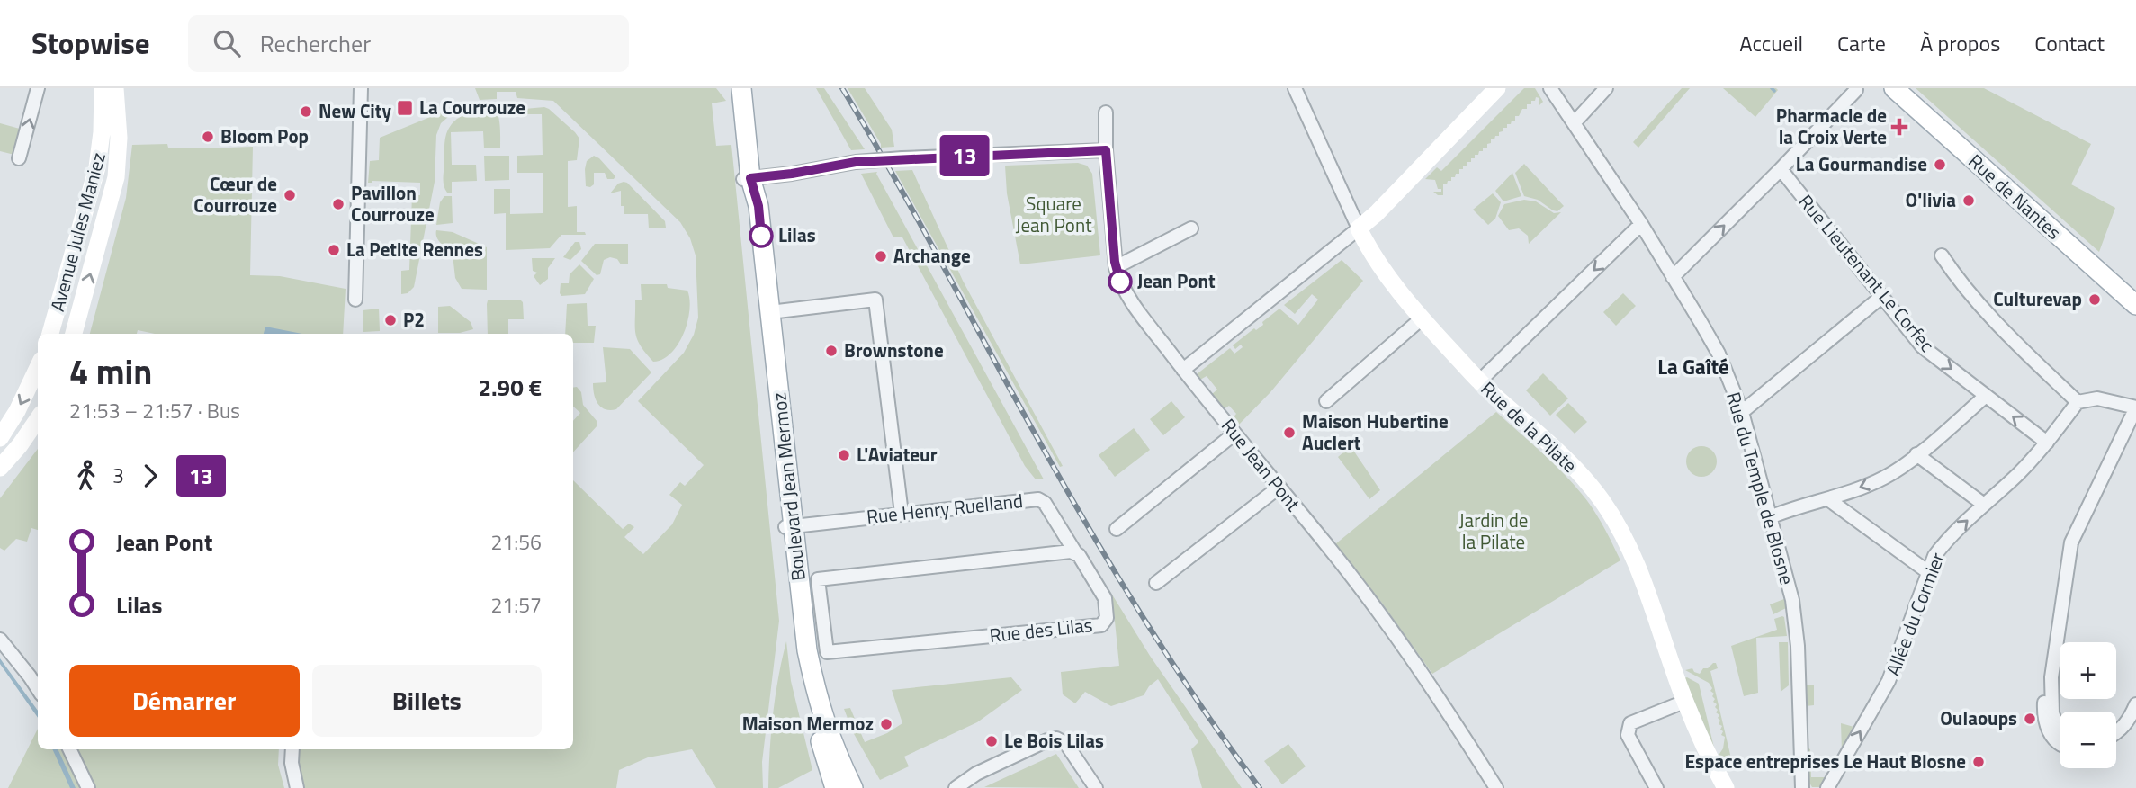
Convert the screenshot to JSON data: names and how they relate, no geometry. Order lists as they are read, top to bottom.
{
  "streets": {
    "main road": ["Rue de Nantes", "Boulevard Jean Mermoz"],
    "street": [
      "Avenue Jules Maniez",
      "Rue Lieutenant Le Corfec",
      "Rue de la Pilate",
      "Rue Jean Pont",
      "Rue du Temple de Blosne",
      "Rue Henry Ruelland",
      "Allée du Cormier",
      "Rue des Lilas"
    ]
  },
  "crossings": [
    ["Rue Lieutenant Le Corfec", "Allée du Cormier"],
    ["Boulevard Jean Mermoz", "Rue Henry Ruelland"],
    ["Rue Henry Ruelland", "Rue des Lilas"]
  ],
  "one_way": ["Allée du Cormier"],
  "districts": ["La Gaîté"],
  "parks": ["Square Jean Pont", "Jardin de la Pilate"],
  "places": {
    "transit": ["La Courrouze"],
    "other": [
      "New City",
      "Bloom Pop",
      "La Gourmandise",
      "Cœur de Courrouze",
      "O'livia",
      "Pavillon Courrouze",
      "Lilas",
      "La Petite Rennes",
      "Archange",
      "Jean Pont",
      "Culturevap",
      "P2",
      "Brownstone",
      "Maison Hubertine Auclert",
      "L'Aviateur",
      "Oulaoups",
      "Maison Mermoz",
      "Le Bois Lilas",
      "Espace entreprises Le Haut Blosne"
    ],
    "health": ["Pharmacie de la Croix Verte"]
  },
  "lines": ["bus line 13"],
  "page": {
    "header": "Stopwise",
    "search": "Rechercher",
    "nav": [
      "Accueil",
      "Carte",
      "À propos",
      "Contact"
    ],
    "on_map": "13",
    "heading": ["4 min", "21:53 – 21:57 · Bus", "2.90 €"],
    "legs": ["3", "13"],
    "list": [
      {
        "name": "Jean Pont",
        "value": "21:56"
      },
      {
        "name": "Lilas",
        "value": "21:57"
      }
    ],
    "map_buttons": ["+", "−"],
    "buttons": ["Démarrer", "Billets"]
  }
}
